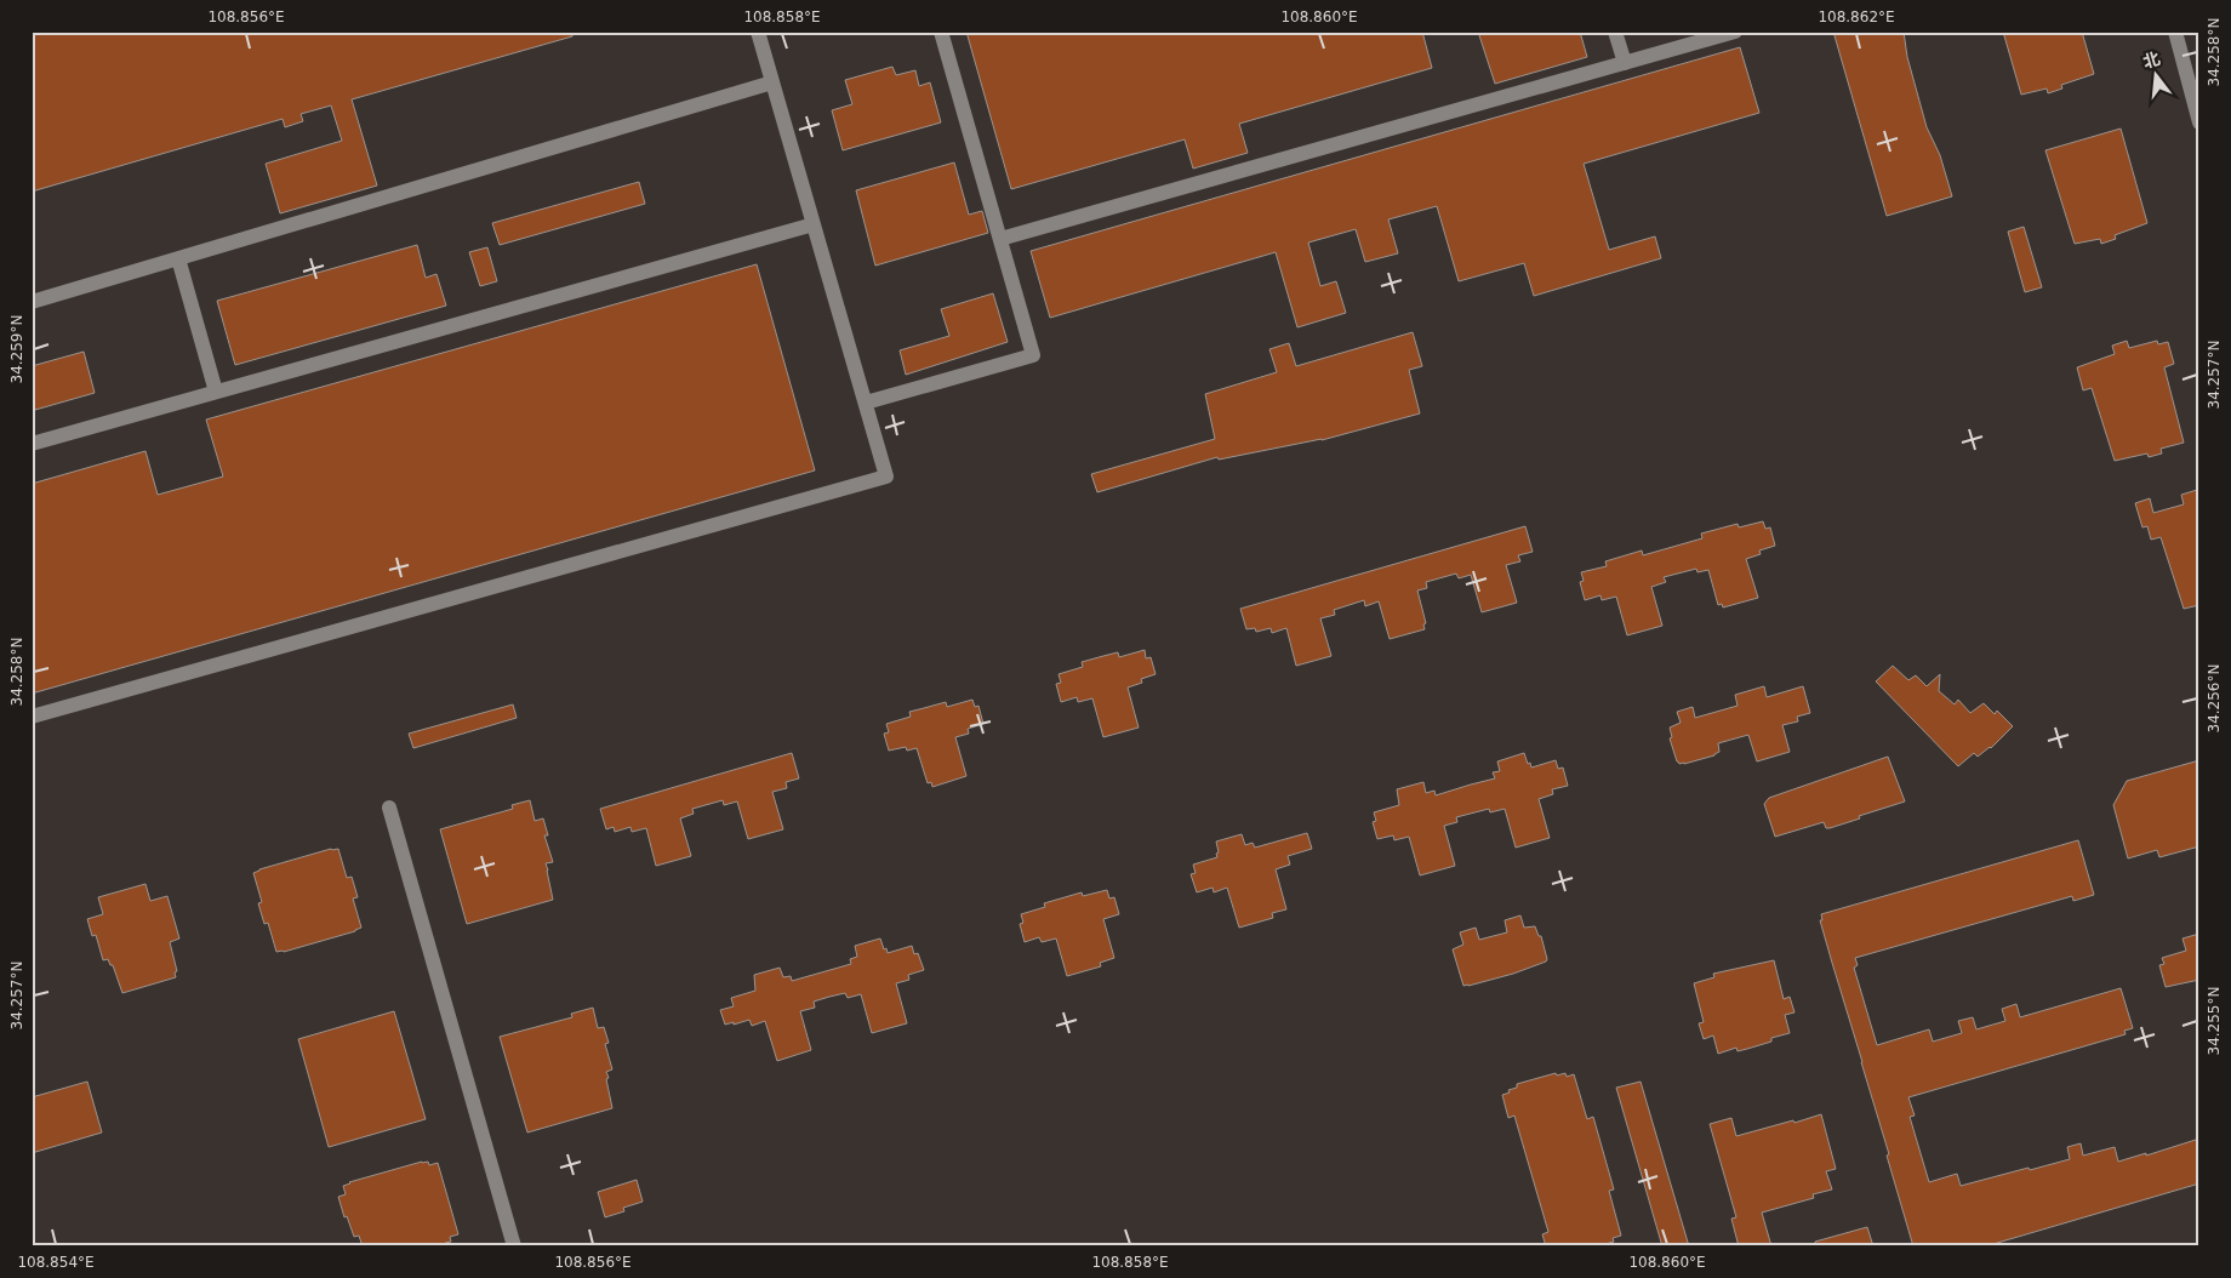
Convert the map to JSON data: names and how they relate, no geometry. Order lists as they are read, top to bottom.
{
  "north": "top",
  "coordinates": [
    "108.856°E",
    "108.858°E",
    "108.860°E",
    "108.862°E",
    "34.258°N",
    "34.259°N",
    "34.257°N",
    "34.256°N",
    "34.255°N",
    "108.854°E"
  ]
}
